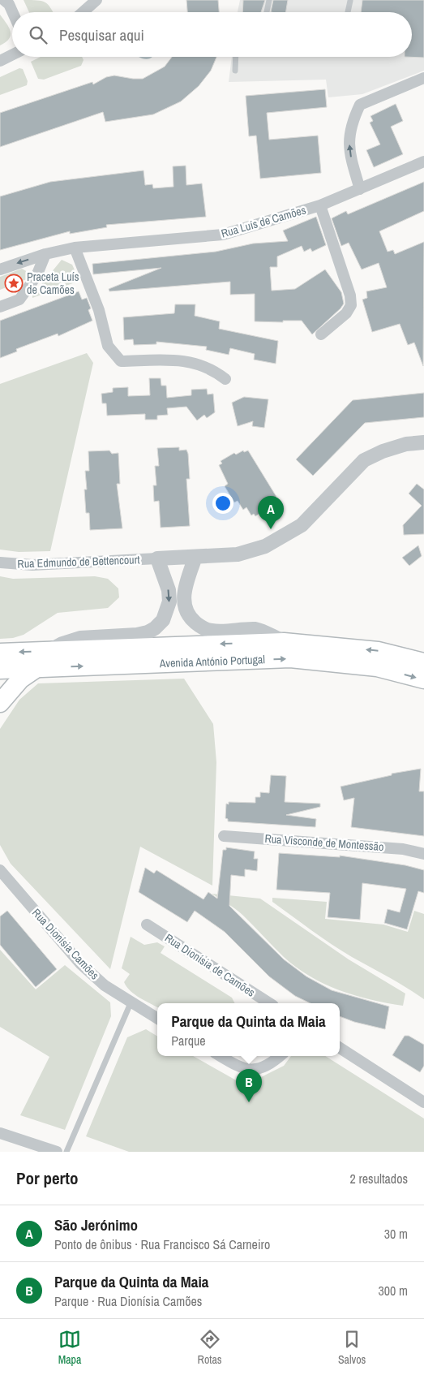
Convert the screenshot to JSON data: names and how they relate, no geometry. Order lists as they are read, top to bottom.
{
  "streets": {
    "main road": ["Avenida António Portugal"],
    "street": [
      "Rua Luís de Camões",
      "Rua Edmundo de Bettencourt",
      "Rua Visconde de Montessão",
      "Rua Dionísia Camões",
      "Rua Dionísia de Camões"
    ]
  },
  "places": {
    "place": ["Praceta Luís de Camões"]
  },
  "page": {
    "search": "Pesquisar aqui",
    "pins": ["A", "B"],
    "popup": ["Parque da Quinta da Maia", "Parque"],
    "heading": ["Por perto", "2 resultados"],
    "list": [
      {
        "mark": "A",
        "name": "São Jerónimo",
        "note": "Ponto de ônibus · Rua Francisco Sá Carneiro",
        "value": "30 m"
      },
      {
        "mark": "B",
        "name": "Parque da Quinta da Maia",
        "note": "Parque · Rua Dionísia Camões",
        "value": "300 m"
      }
    ],
    "nav": ["Mapa", "Rotas", "Salvos"]
  }
}
